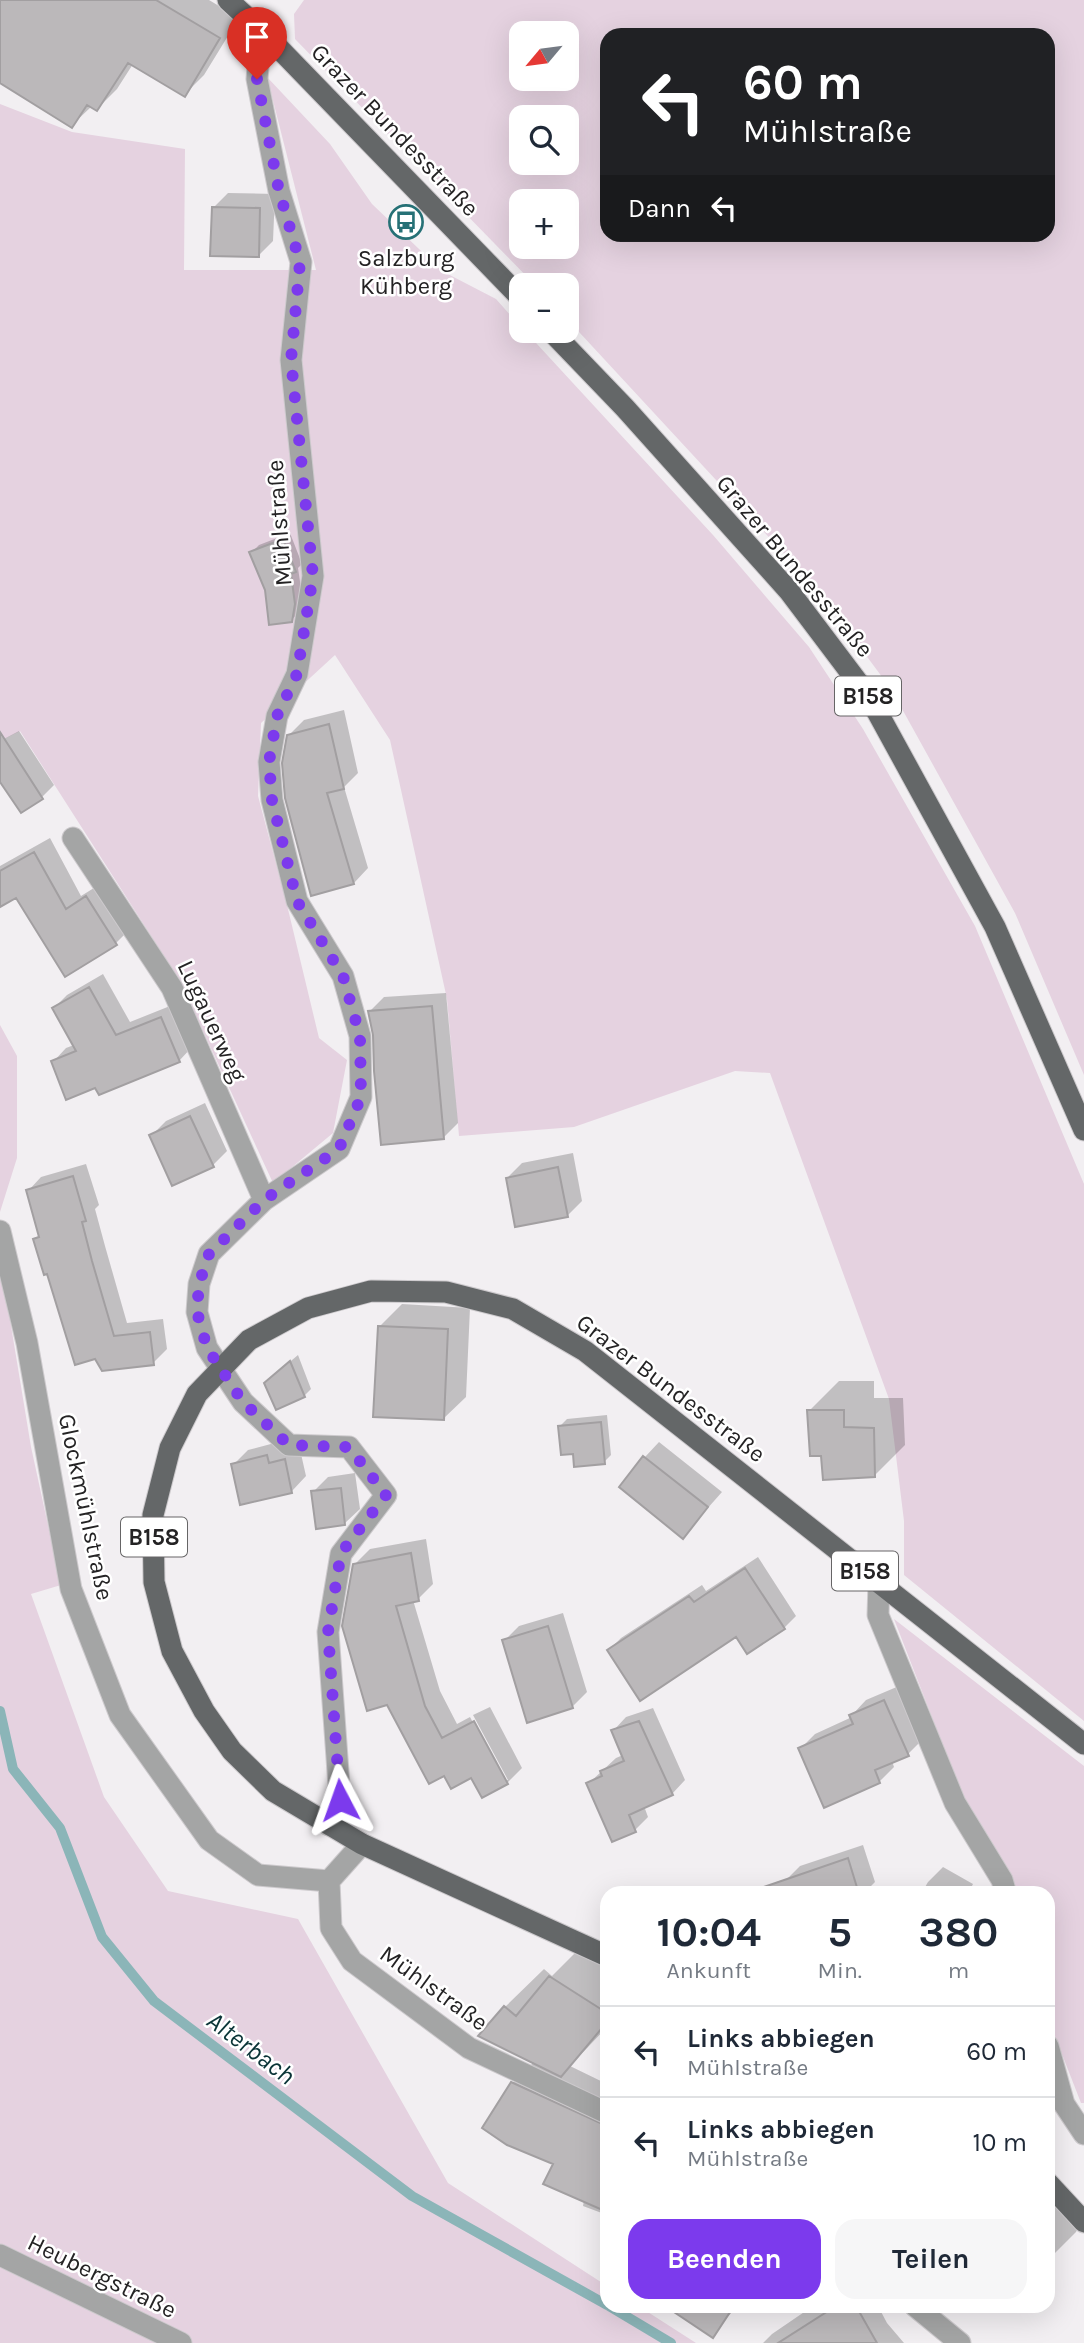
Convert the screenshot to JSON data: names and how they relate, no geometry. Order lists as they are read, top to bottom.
{
  "streets": {
    "main road": ["Grazer Bundesstraße", "B158"],
    "street": [
      "Mühlstraße",
      "Lugauerweg",
      "Glockmühlstraße",
      "Heubergstraße"
    ]
  },
  "crossings": [
    ["Grazer Bundesstraße", "Mühlstraße"],
    ["Mühlstraße", "Lugauerweg"],
    ["Mühlstraße", "Glockmühlstraße"]
  ],
  "water": ["Alterbach"],
  "places": {
    "bus stop": ["Salzburg Kühberg"]
  },
  "north": "bottom left",
  "page": {
    "map_buttons": ["+", "−"],
    "turn": ["60 m", "Mühlstraße"],
    "then": "Dann",
    "eta": [
      "10:04",
      "Ankunft",
      "5",
      "Min.",
      "380",
      "m"
    ],
    "list": [
      {
        "name": "Links abbiegen",
        "note": "Mühlstraße",
        "value": "60 m"
      },
      {
        "name": "Links abbiegen",
        "note": "Mühlstraße",
        "value": "10 m"
      }
    ],
    "buttons": ["Beenden", "Teilen"]
  }
}
